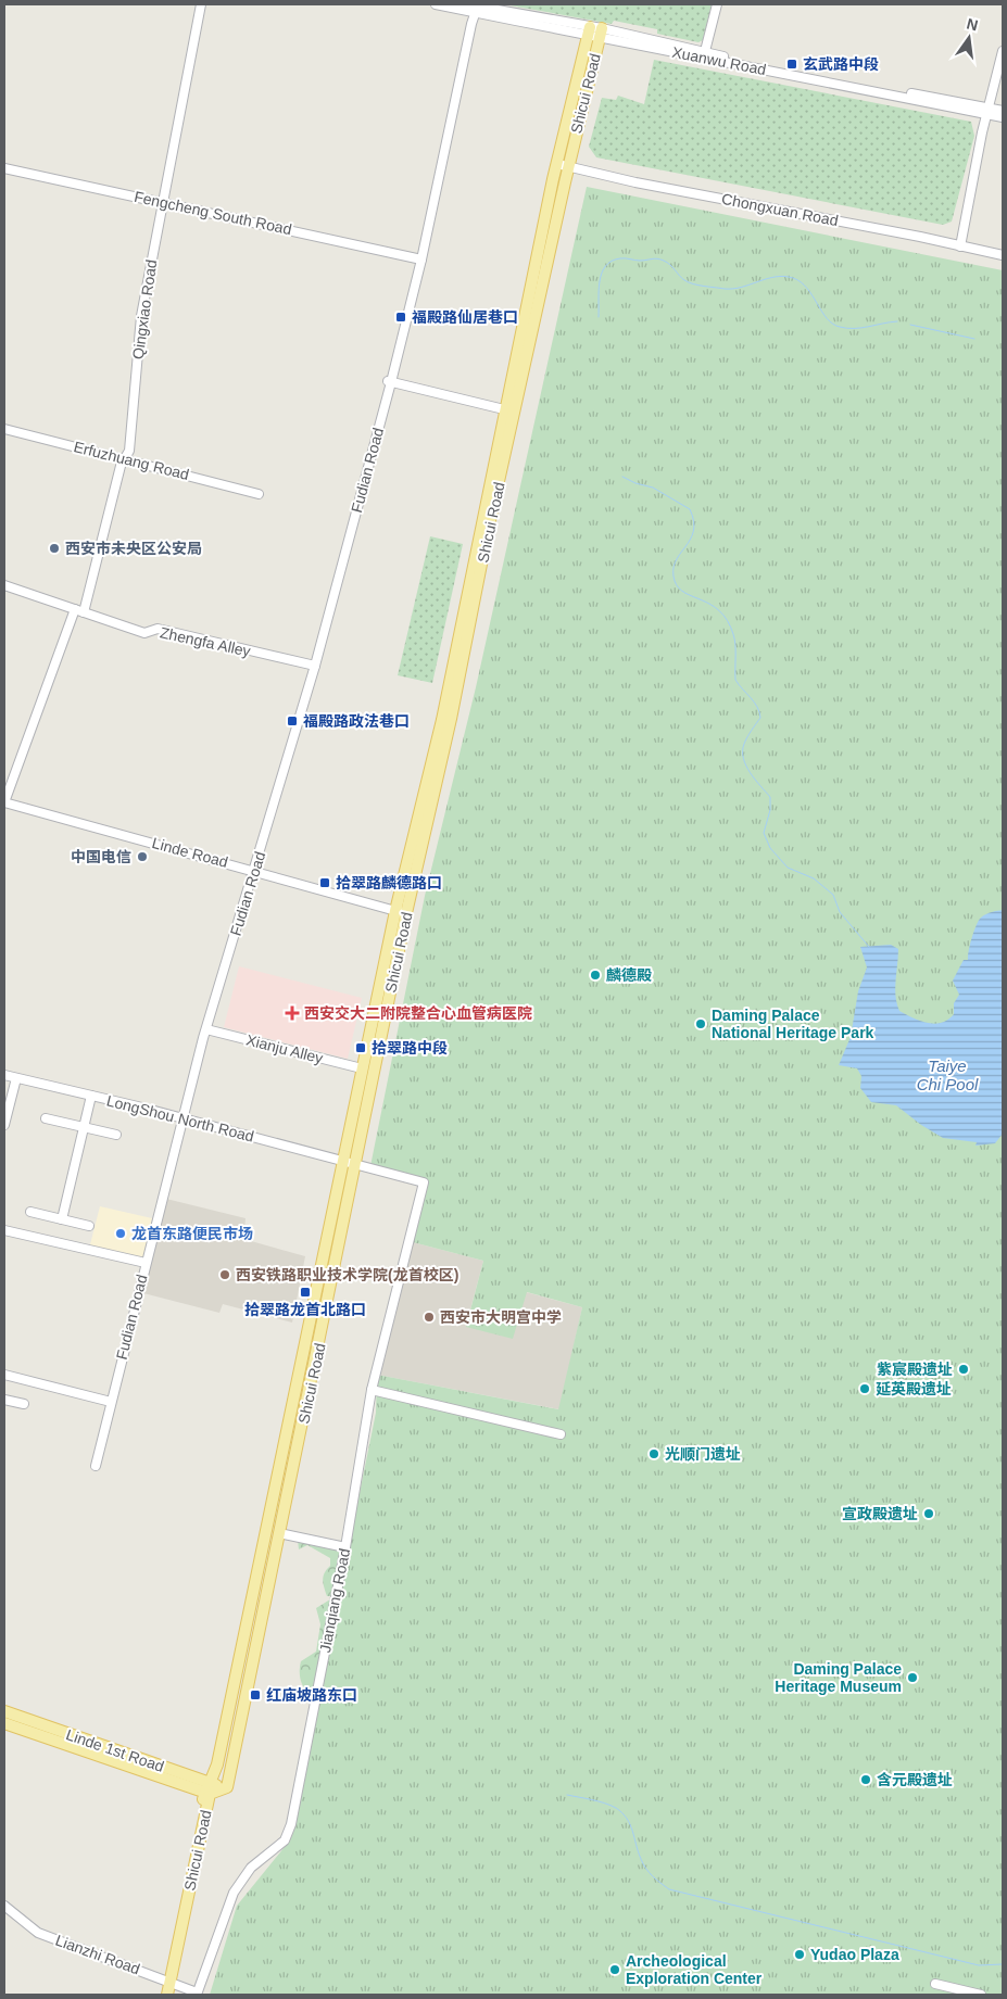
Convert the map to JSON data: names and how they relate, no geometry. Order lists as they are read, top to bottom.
{
  "streets": {
    "main road": ["Shicui Road", "Linde 1st Road"],
    "street": [
      "Xuanwu Road",
      "Chongxuan Road",
      "Fengcheng South Road",
      "Qingxiao Road",
      "Erfuzhuang Road",
      "Fudian Road",
      "Zhengfa Alley",
      "Linde Road",
      "Xianju Alley",
      "LongShou North Road",
      "Jianqiang Road",
      "Lianzhi Road"
    ]
  },
  "crossings": [
    ["Xuanwu Road", "Shicui Road"],
    ["Xuanwu Road", "Fudian Road"],
    ["Shicui Road", "Chongxuan Road"],
    ["Shicui Road", "Linde Road"],
    ["Shicui Road", "Xianju Alley"],
    ["Shicui Road", "LongShou North Road"],
    ["Shicui Road", "Linde 1st Road"],
    ["Shicui Road", "Lianzhi Road"],
    ["Fengcheng South Road", "Qingxiao Road"],
    ["Fengcheng South Road", "Fudian Road"],
    ["Qingxiao Road", "Erfuzhuang Road"],
    ["Qingxiao Road", "Zhengfa Alley"],
    ["Qingxiao Road", "Linde Road"],
    ["Fudian Road", "Zhengfa Alley"],
    ["Fudian Road", "Linde Road"],
    ["Fudian Road", "Xianju Alley"],
    ["Fudian Road", "LongShou North Road"],
    ["LongShou North Road", "Jianqiang Road"],
    ["Jianqiang Road", "Lianzhi Road"]
  ],
  "water": ["Taiye Chi Pool"],
  "places": {
    "transit": [
      "玄武路中段",
      "福殿路仙居巷口",
      "福殿路政法巷口",
      "拾翠路麟德路口",
      "拾翠路中段",
      "拾翠路龙首北路口",
      "红庙坡路东口"
    ],
    "other": [
      "西安市未央区公安局",
      "中国电信",
      "麟德殿",
      "Daming Palace National Heritage Park",
      "龙首东路便民市场",
      "西安铁路职业技术学院(龙首校区)",
      "西安市大明宫中学",
      "紫宸殿遗址",
      "延英殿遗址",
      "光顺门遗址",
      "宣政殿遗址",
      "Daming Palace Heritage Museum",
      "含元殿遗址",
      "Yudao Plaza",
      "Archeological Exploration Center"
    ],
    "health": ["西安交大二附院整合心血管病医院"]
  },
  "north": "top"
}
